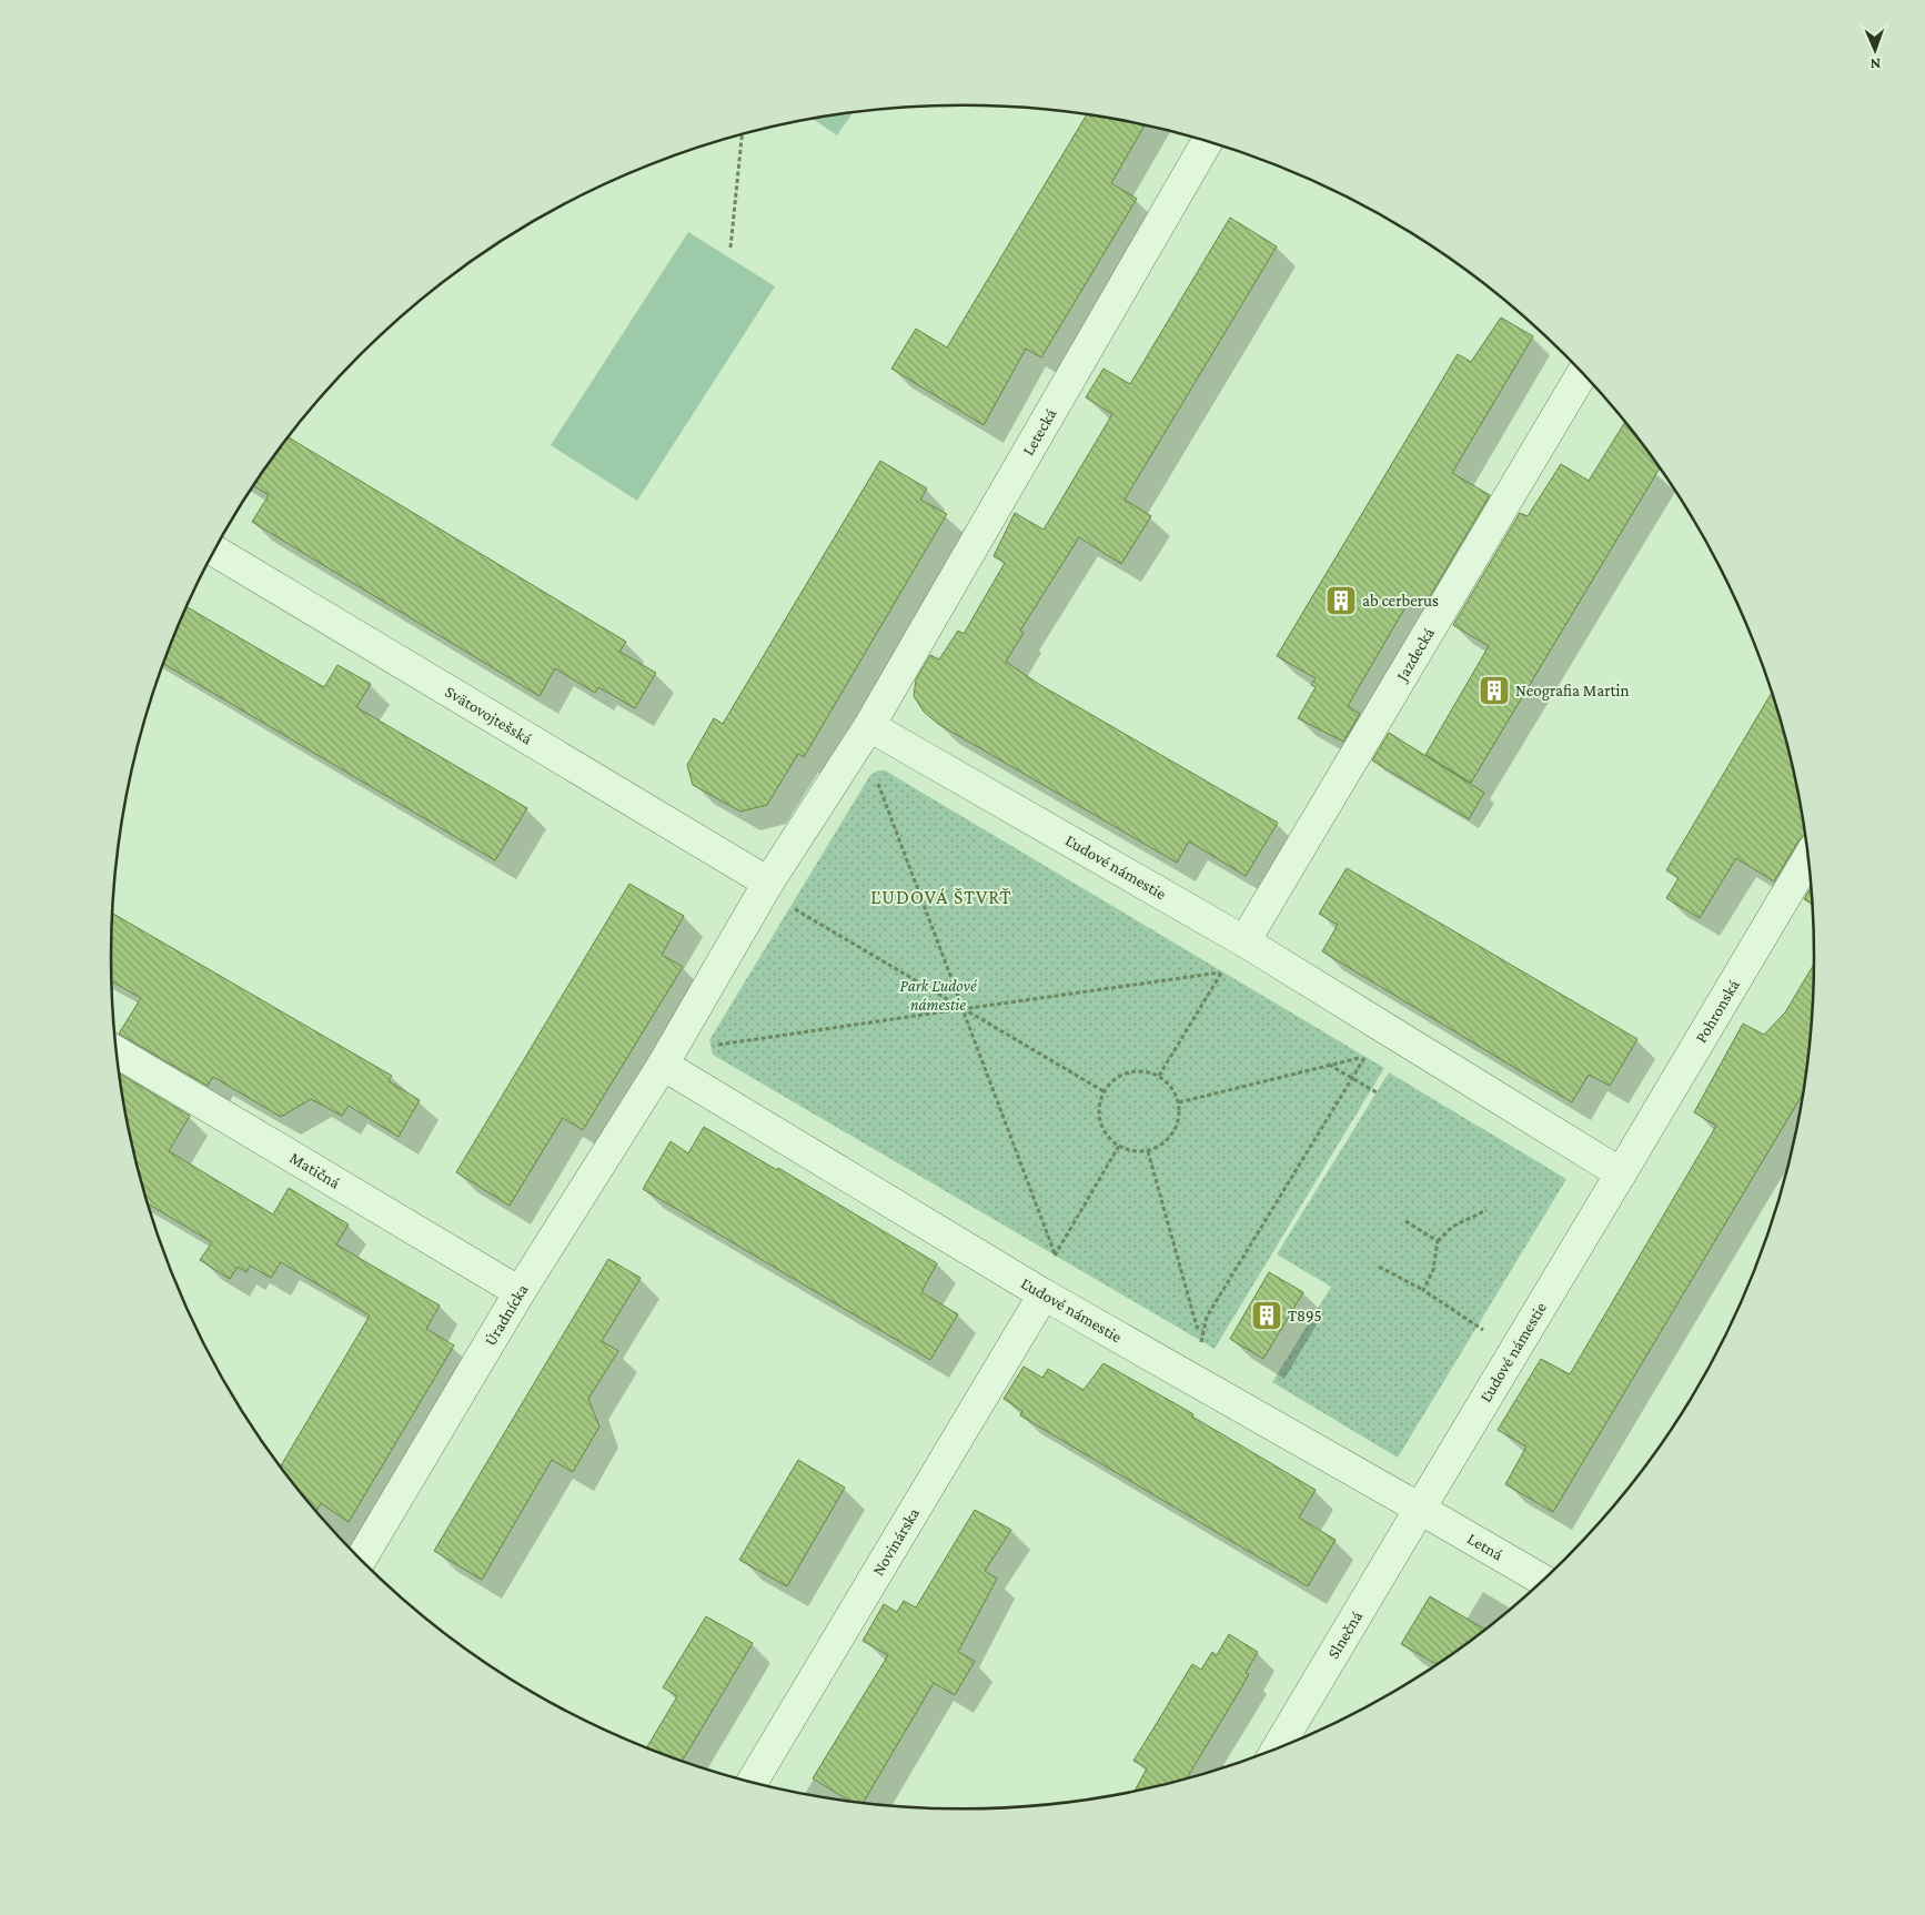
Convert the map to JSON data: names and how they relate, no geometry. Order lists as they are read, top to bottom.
{
  "streets": {
    "street": [
      "Letecká",
      "Jazdecká",
      "Svätovojtešská",
      "Ľudové námestie",
      "Pohronská",
      "Matičná",
      "Úradnícka",
      "Novinárska",
      "Letná",
      "Slnečná"
    ]
  },
  "crossings": [
    ["Letecká", "Ľudové námestie"],
    ["Jazdecká", "Ľudové námestie"],
    ["Ľudové námestie", "Pohronská"],
    ["Ľudové námestie", "Úradnícka"],
    ["Ľudové námestie", "Novinárska"],
    ["Ľudové námestie", "Letná"],
    ["Ľudové námestie", "Slnečná"],
    ["Matičná", "Úradnícka"],
    ["Letná", "Slnečná"]
  ],
  "districts": ["ĽUDOVÁ ŠTVRŤ"],
  "parks": ["Park Ľudové námestie"],
  "places": {
    "building": ["ab cerberus", "Neografia Martin", "T895"]
  },
  "north": "bottom"
}
